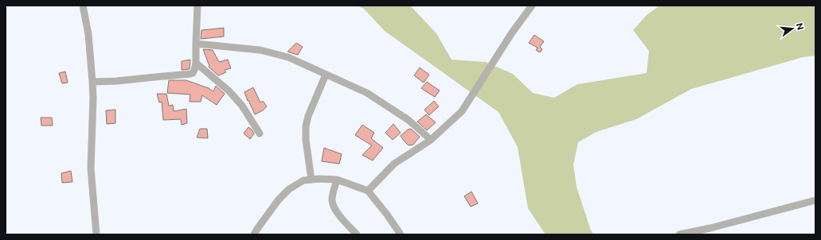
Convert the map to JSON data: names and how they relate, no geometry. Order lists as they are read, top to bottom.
{
  "north": "right"
}
